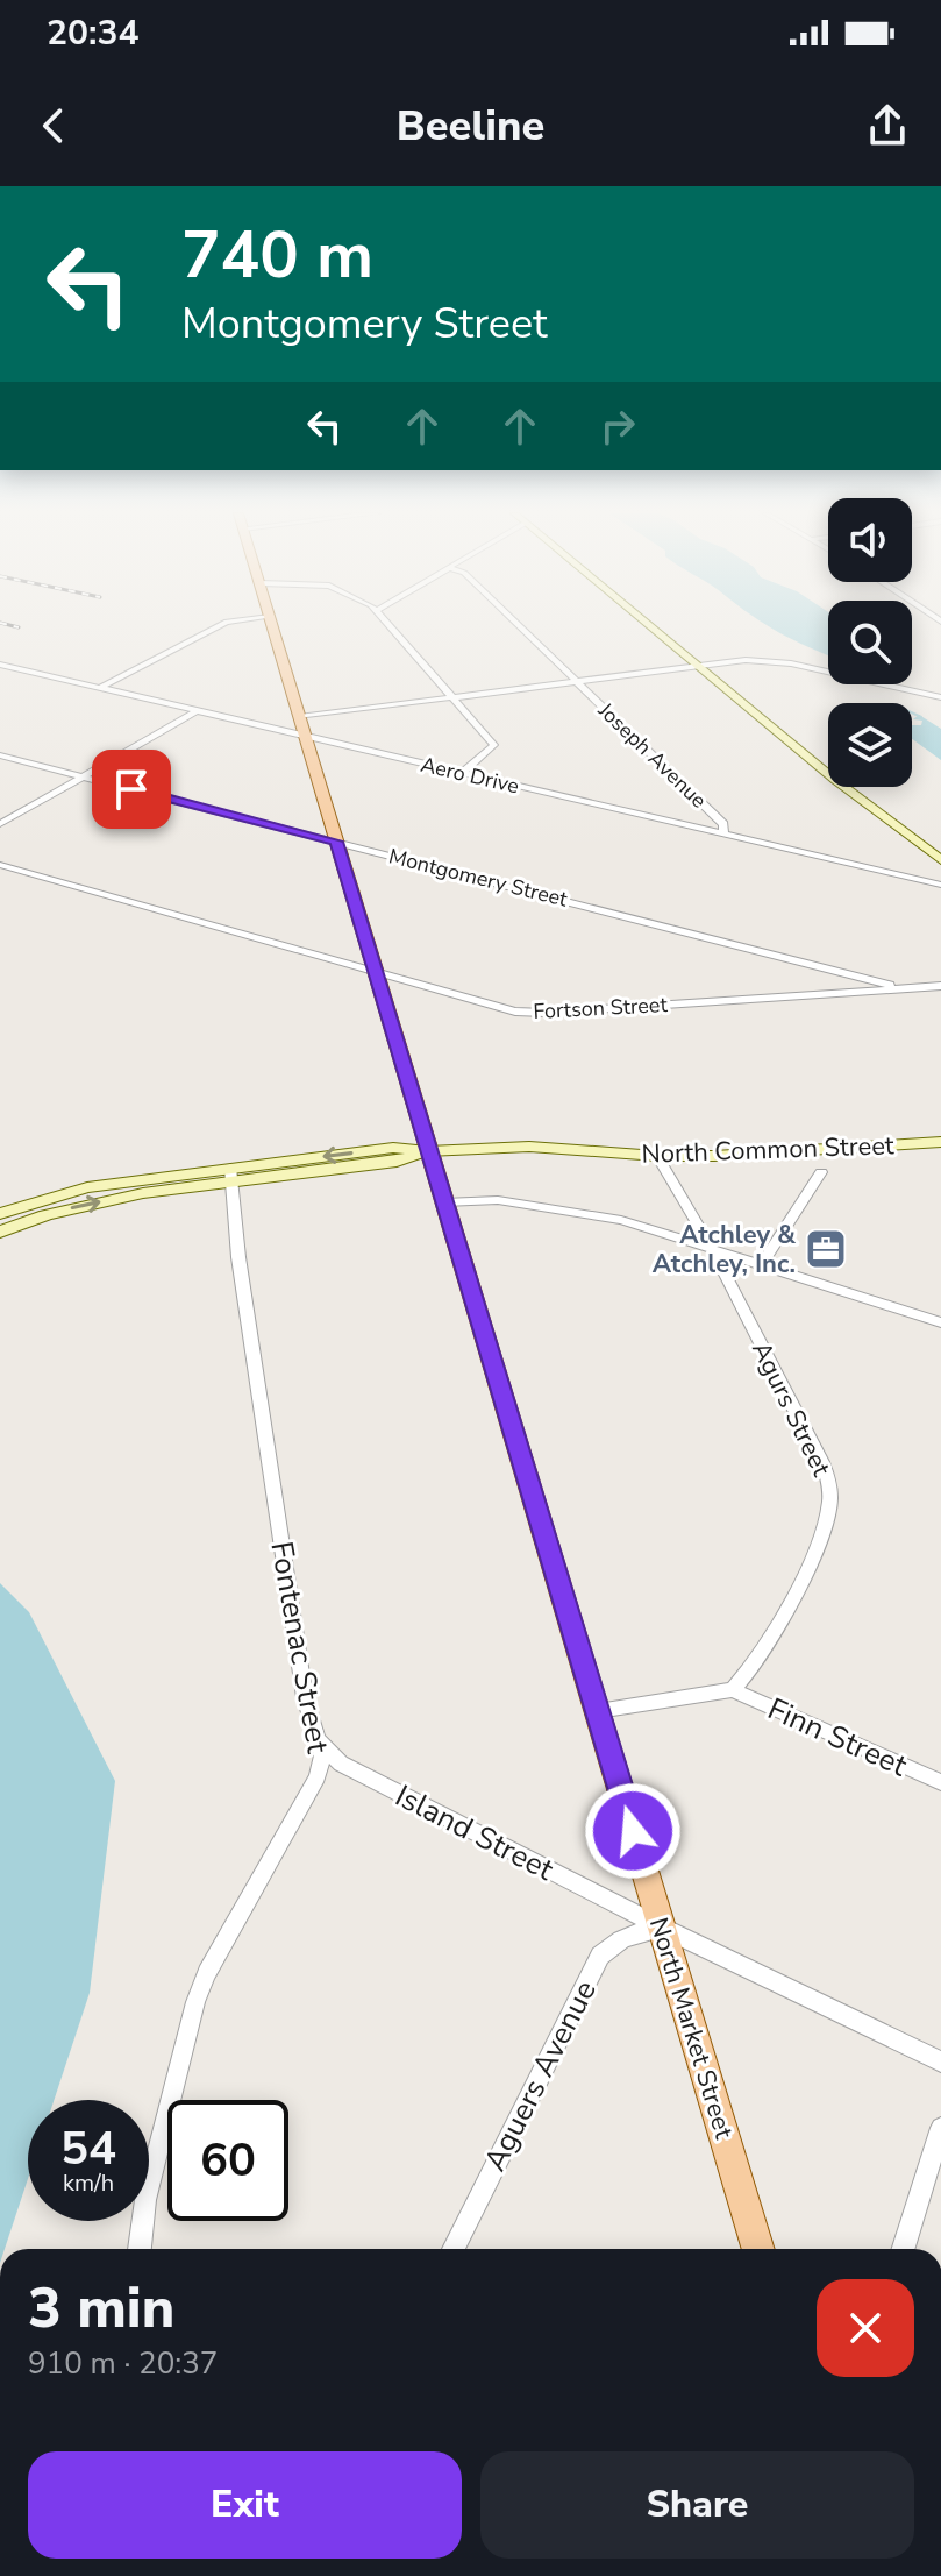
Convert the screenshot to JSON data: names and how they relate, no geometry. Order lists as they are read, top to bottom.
{
  "streets": {
    "main road": ["North Common Street", "North Market Street"],
    "street": [
      "Joseph Avenue",
      "Aero Drive",
      "Montgomery Street",
      "Fortson Street",
      "Agurs Street",
      "Fontenac Street",
      "Finn Street",
      "Island Street",
      "Aguers Avenue"
    ]
  },
  "crossings": [
    ["Joseph Avenue", "Aero Drive"],
    ["Aero Drive", "North Market Street"],
    ["Montgomery Street", "Fortson Street"],
    ["Montgomery Street", "North Market Street"],
    ["Fortson Street", "North Market Street"],
    ["North Common Street", "Agurs Street"],
    ["North Common Street", "Fontenac Street"],
    ["North Common Street", "North Market Street"],
    ["Agurs Street", "Finn Street"],
    ["Fontenac Street", "Island Street"],
    ["Island Street", "North Market Street"],
    ["Island Street", "Aguers Avenue"],
    ["North Market Street", "Aguers Avenue"]
  ],
  "places": {
    "office": ["Atchley & Atchley, Inc."]
  },
  "page": {
    "status": "20:34",
    "header": "Beeline",
    "turn": ["740 m", "Montgomery Street"],
    "speed": "54 km/h",
    "limit": "60",
    "heading": ["3 min", "910 m · 20:37"],
    "buttons": ["Exit", "Share"]
  }
}
